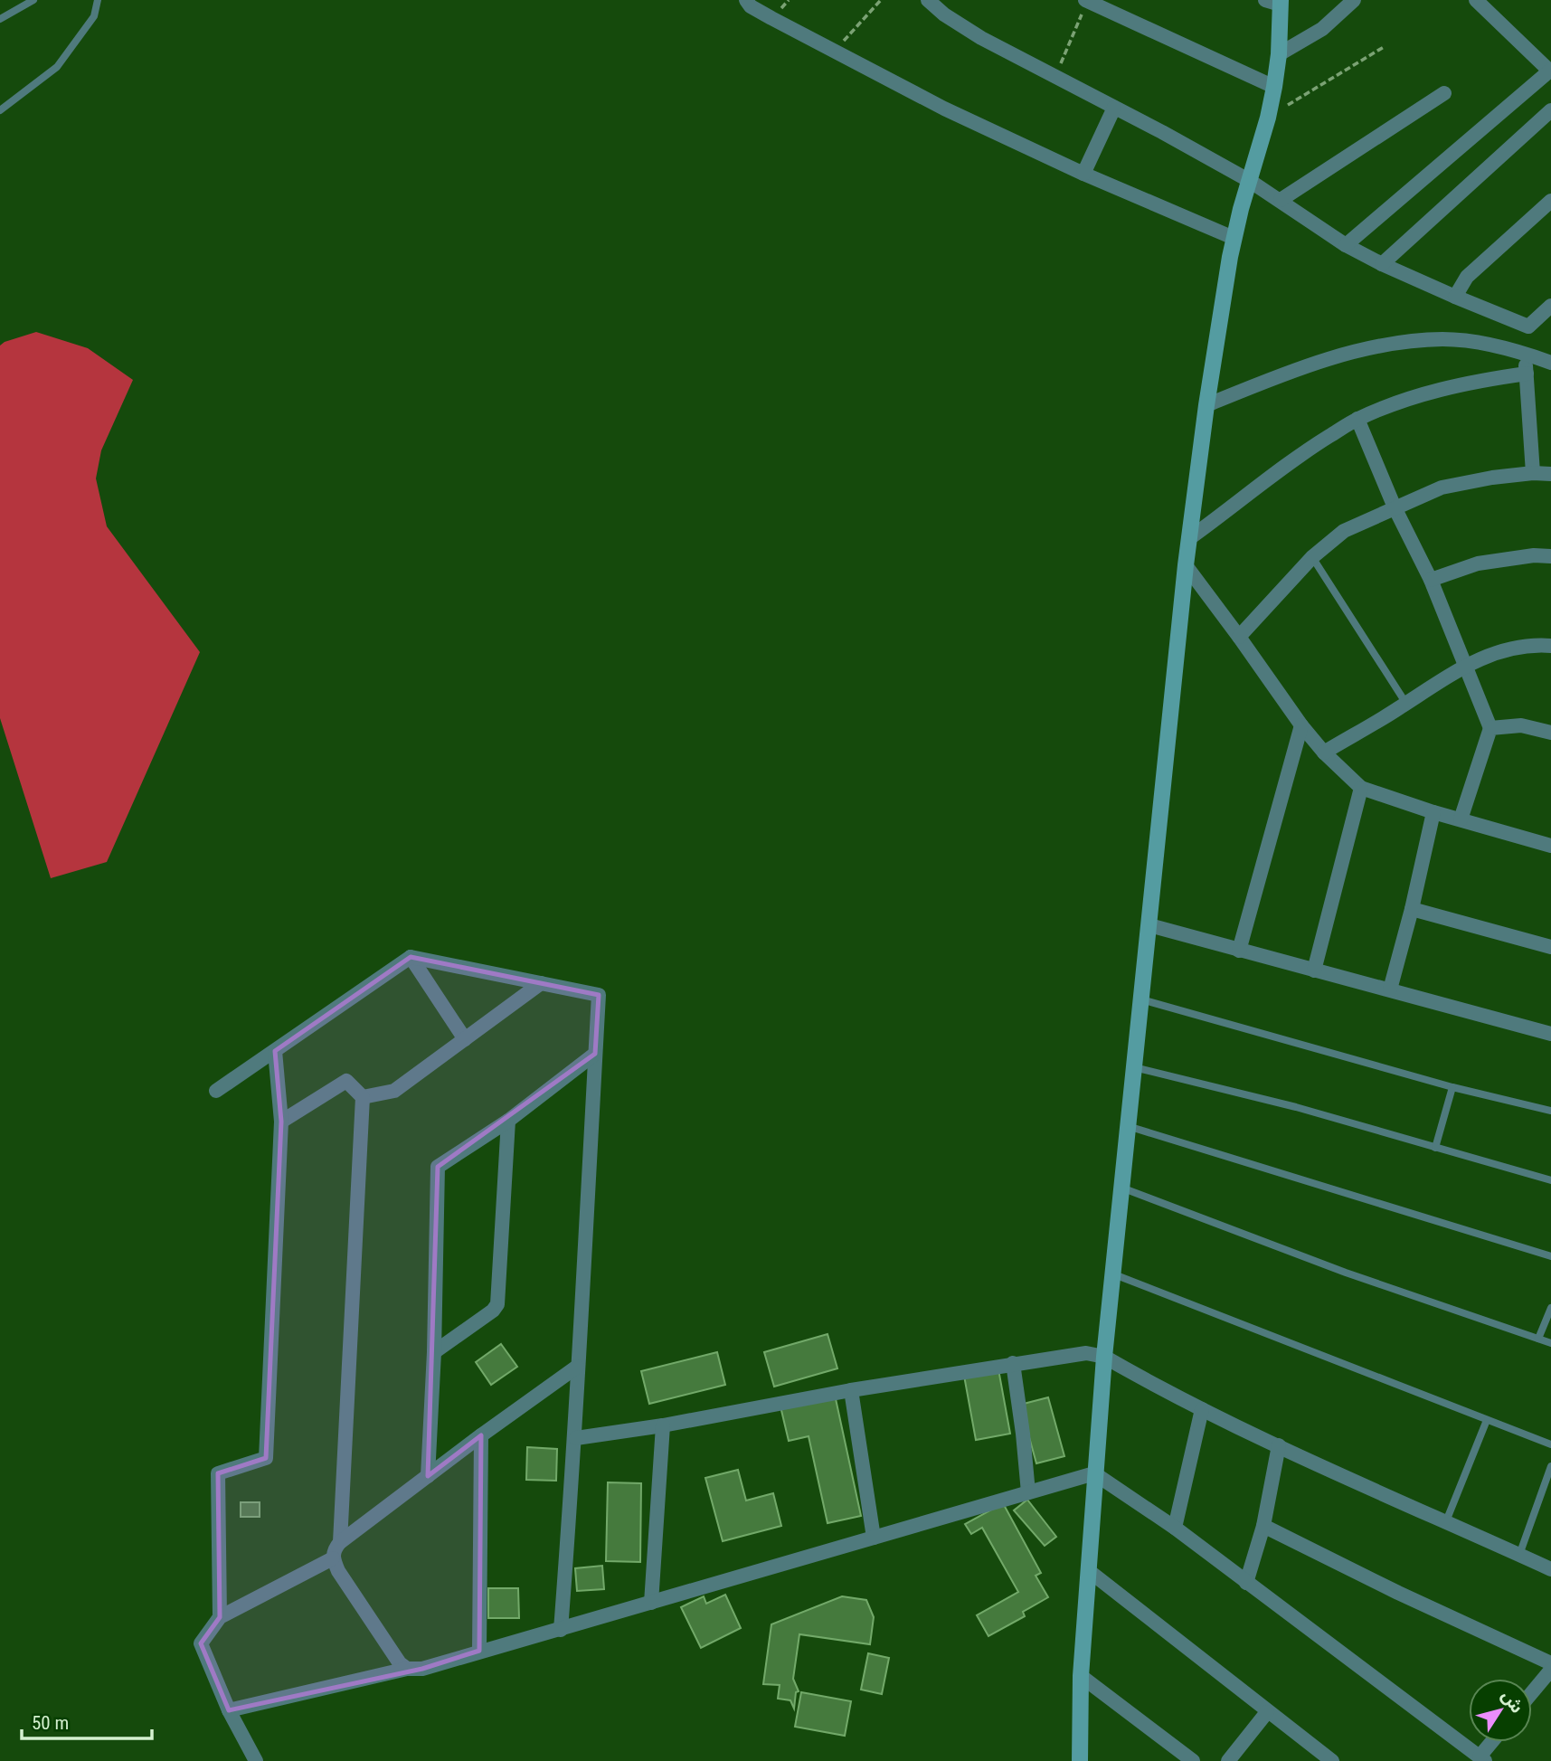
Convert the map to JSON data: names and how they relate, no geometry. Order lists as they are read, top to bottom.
{
  "scale_bar": "50 m",
  "north": "top right"
}
